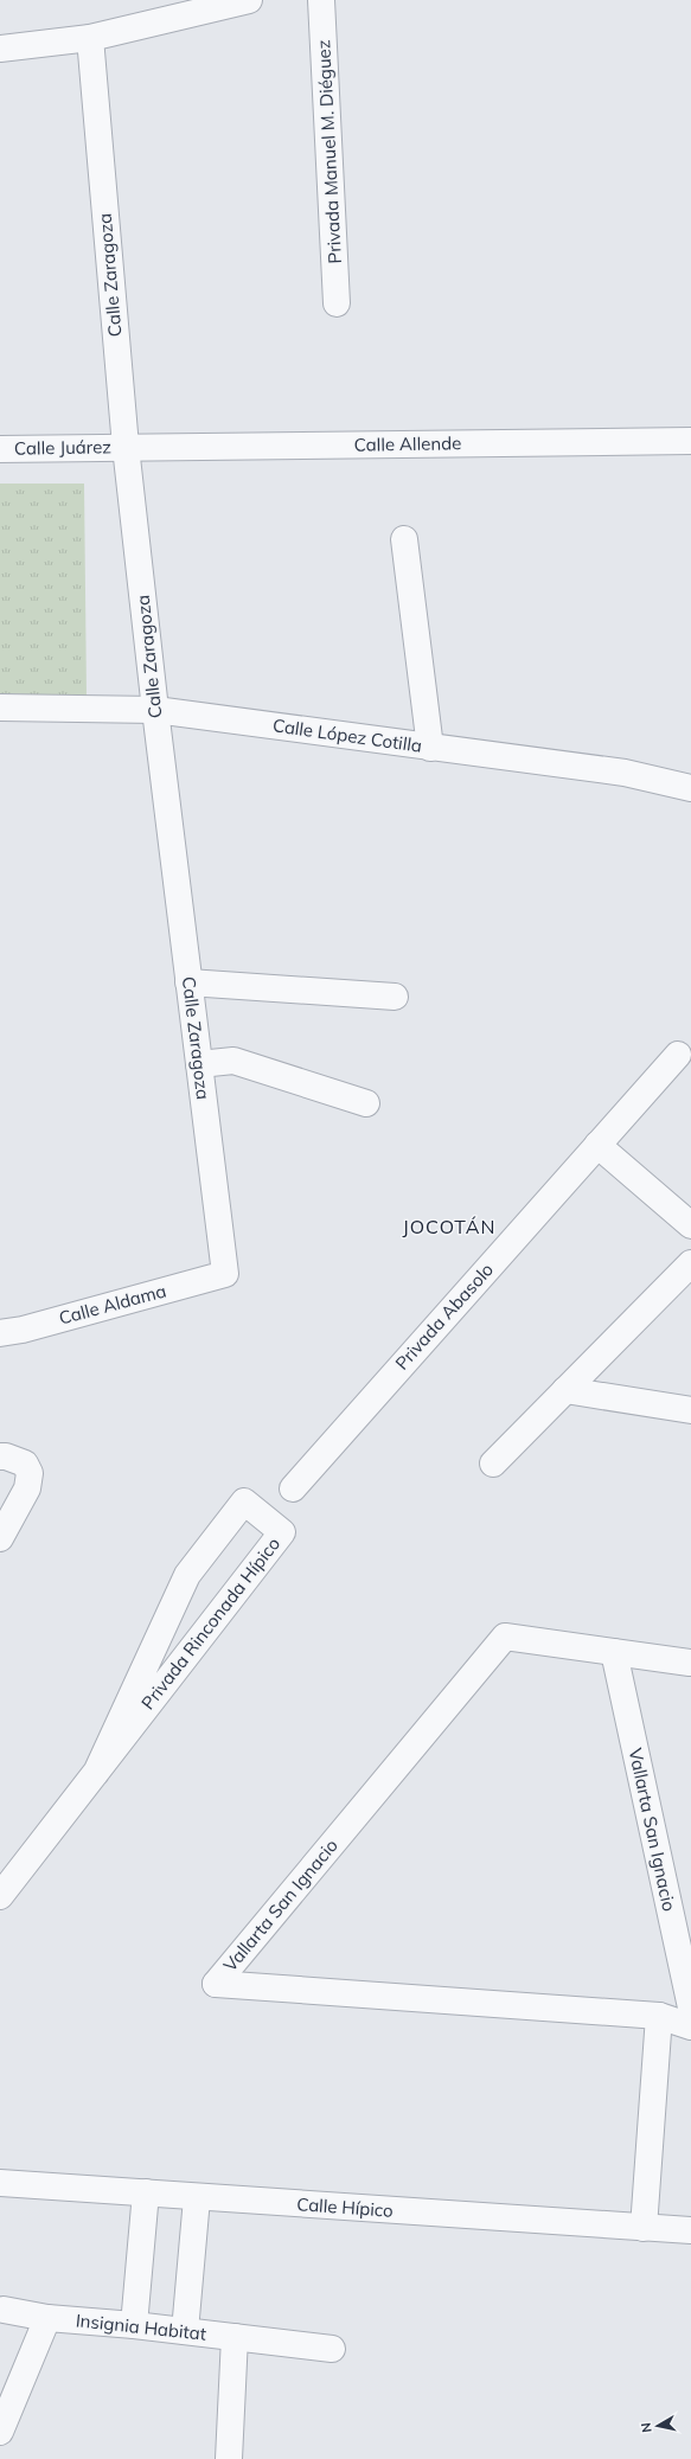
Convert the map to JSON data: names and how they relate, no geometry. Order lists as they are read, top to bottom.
{
  "streets": {
    "street": [
      "Privada Manuel M. Diéguez",
      "Calle Zaragoza",
      "Calle Allende",
      "Calle Juárez",
      "Calle López Cotilla",
      "Calle Aldama",
      "Privada Abasolo",
      "Privada Rinconada Hípico",
      "Vallarta San Ignacio",
      "Calle Hípico",
      "Insignia Habitat"
    ]
  },
  "crossings": [
    ["Calle Zaragoza", "Calle Allende"],
    ["Calle Zaragoza", "Calle Juárez"],
    ["Calle Zaragoza", "Calle López Cotilla"],
    ["Calle Zaragoza", "Calle Aldama"],
    ["Calle Allende", "Calle Juárez"]
  ],
  "districts": ["JOCOTÁN"],
  "north": "left"
}
